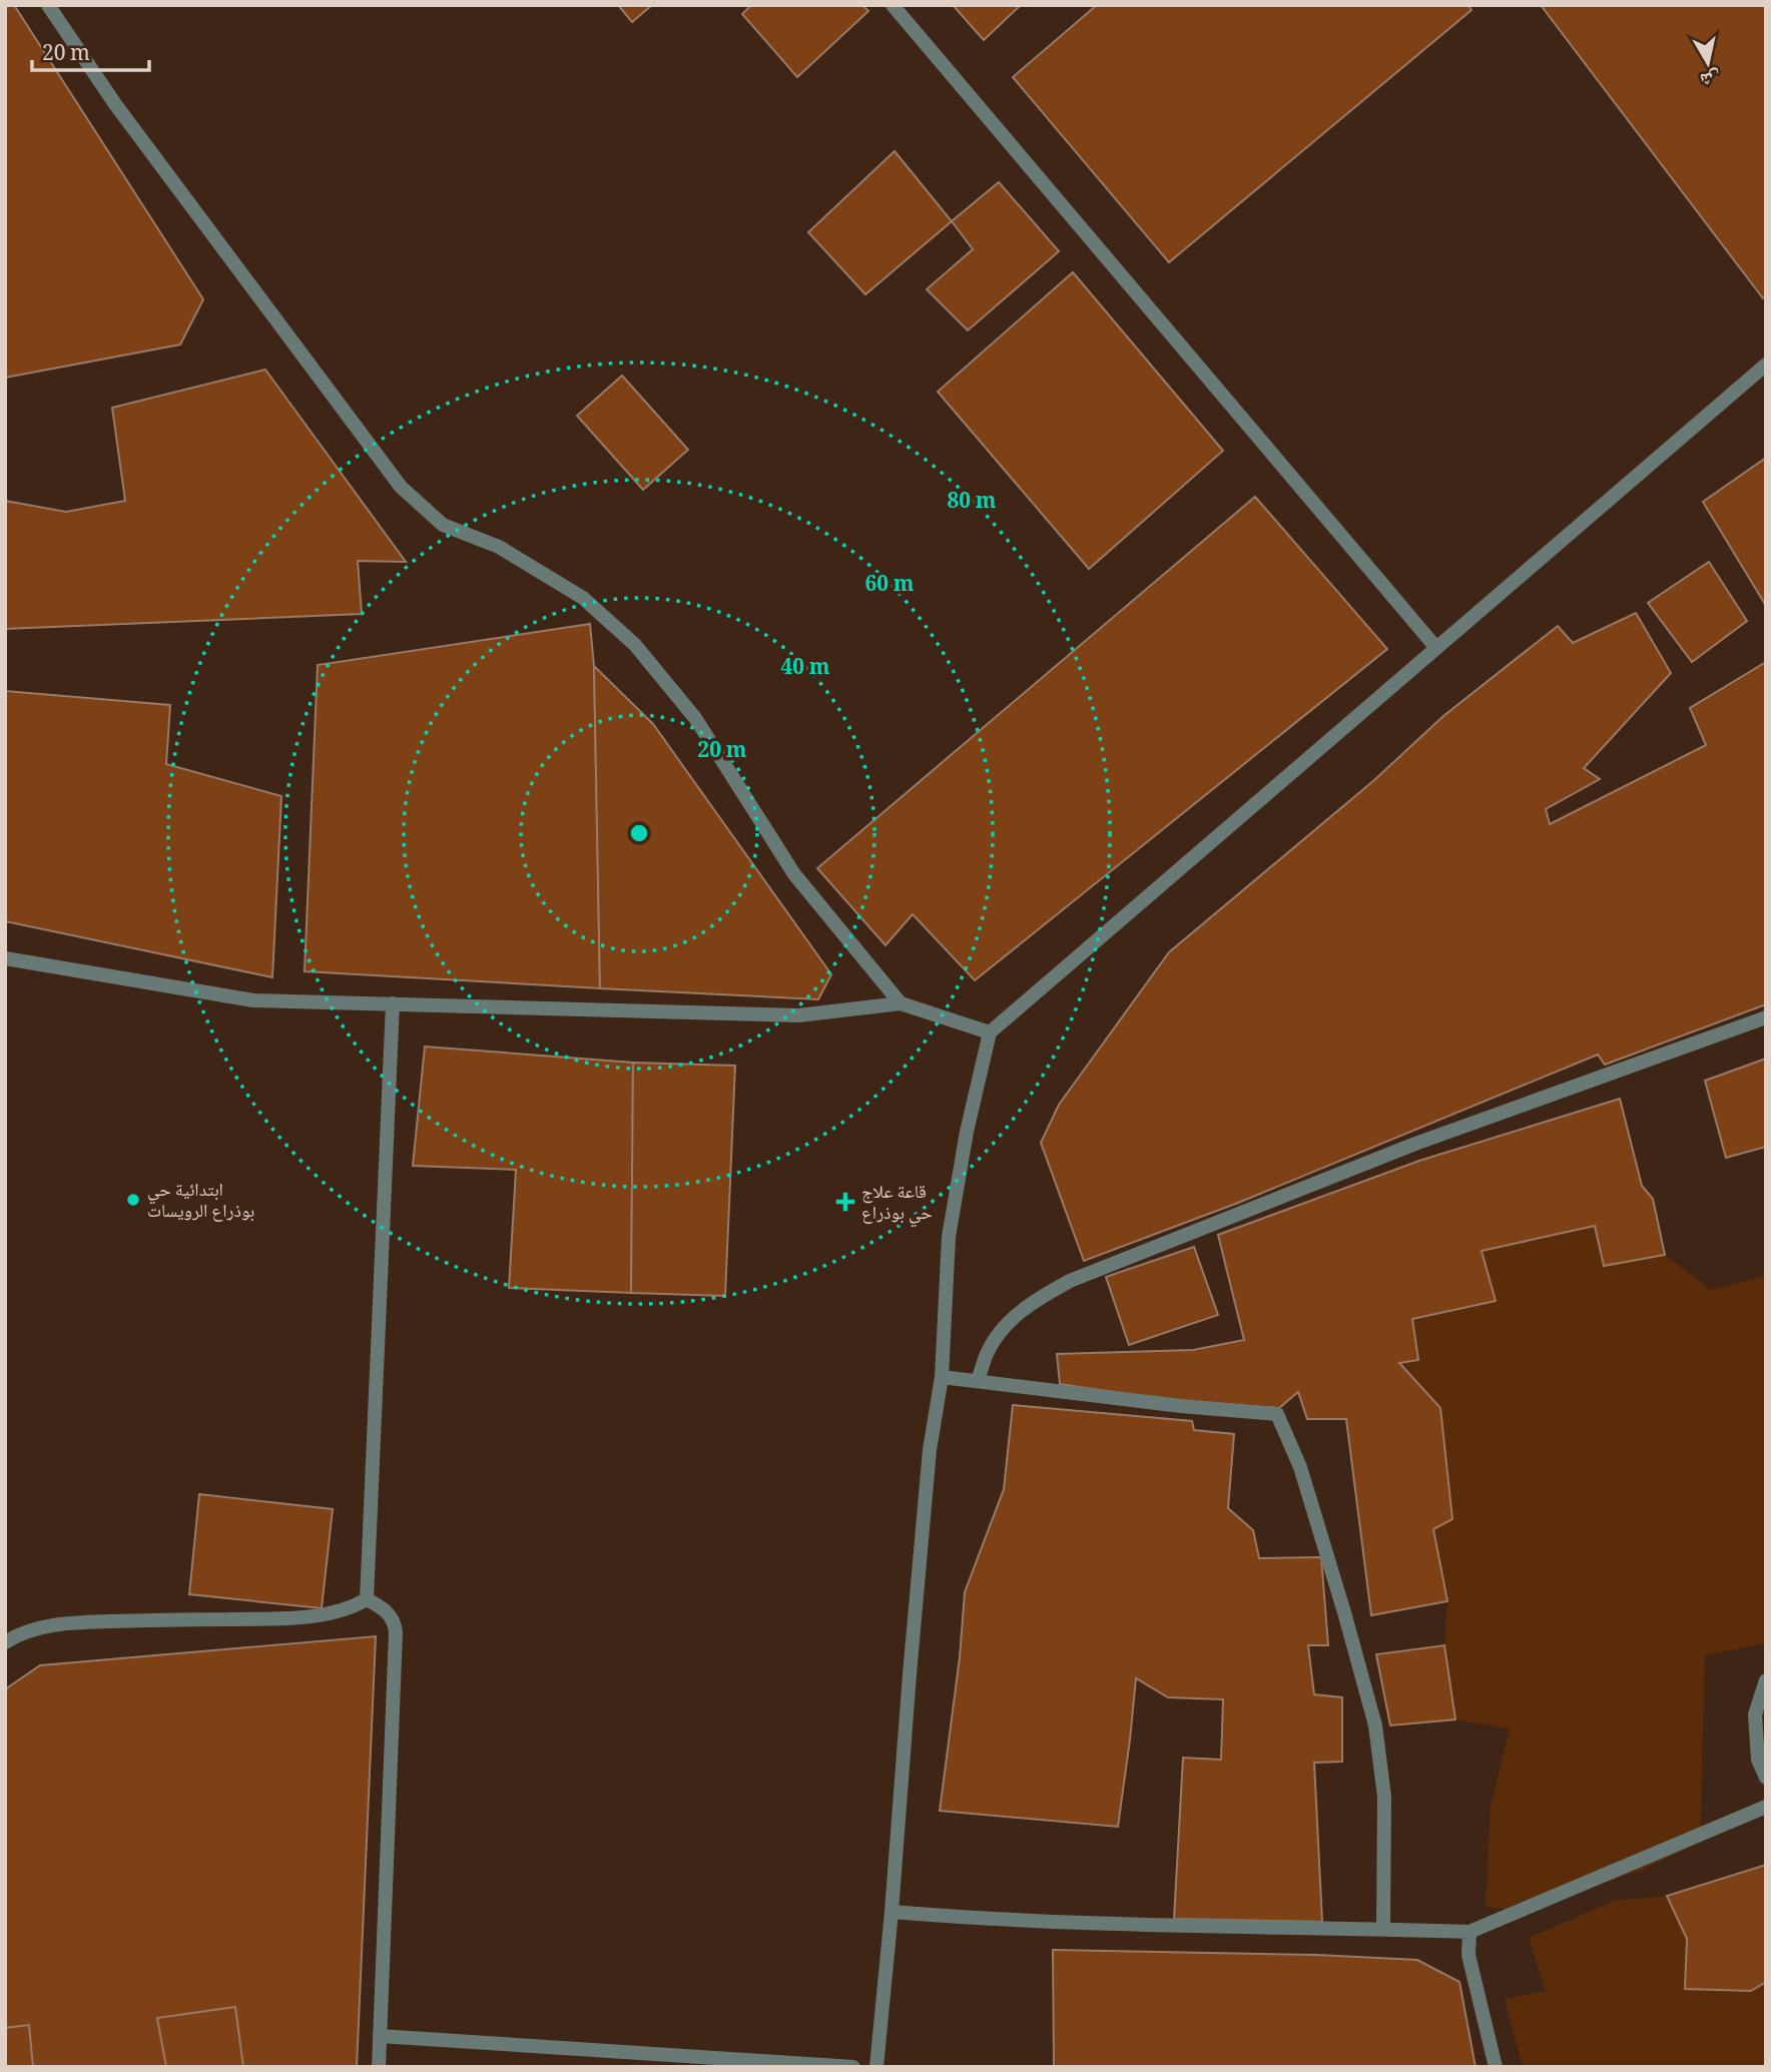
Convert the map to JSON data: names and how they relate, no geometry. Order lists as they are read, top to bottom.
{
  "places": {
    "other": ["ابتدائية حي بوذراع الرويسات"],
    "health": ["قاعة علاج حي بوذراع"]
  },
  "scale_bar": "20 m",
  "north": "bottom",
  "rings": [
    "80 m",
    "60 m",
    "40 m",
    "20 m"
  ]
}
